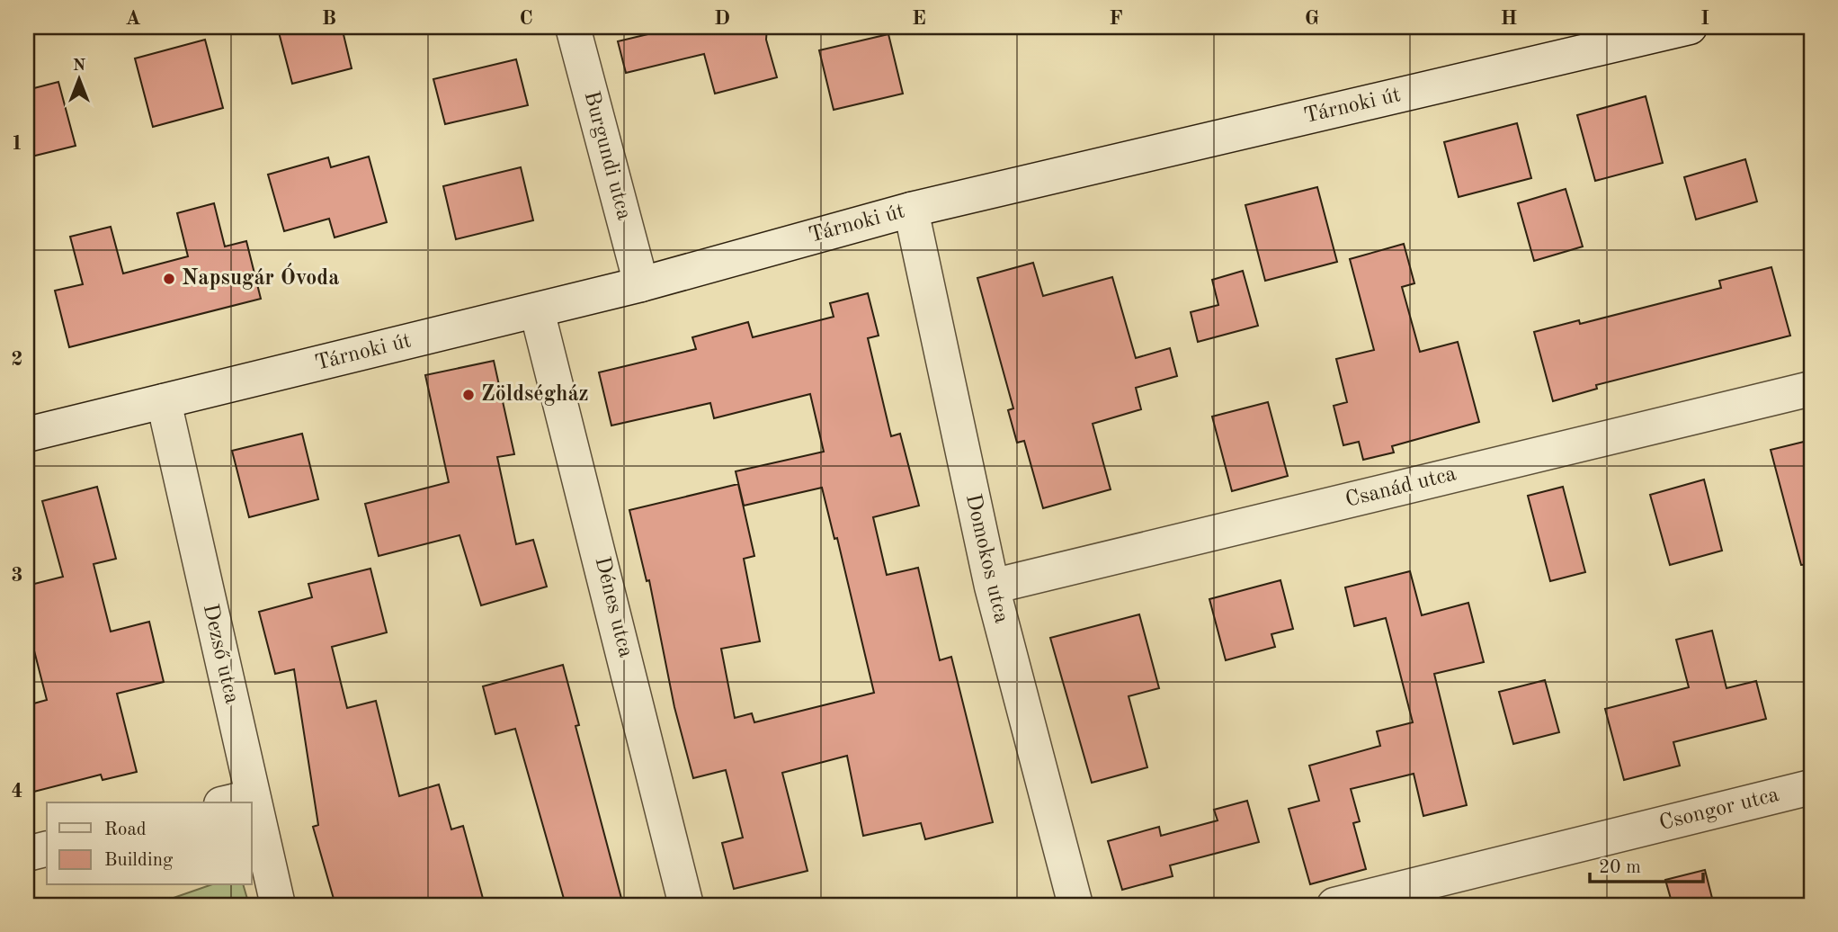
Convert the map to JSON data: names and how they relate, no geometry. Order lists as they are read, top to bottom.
{
  "streets": {
    "street": [
      "Tárnoki út",
      "Burgundi utca",
      "Csanád utca",
      "Domokos utca",
      "Dénes utca",
      "Dezső utca",
      "Csongor utca"
    ]
  },
  "crossings": [
    ["Tárnoki út", "Burgundi utca"],
    ["Tárnoki út", "Domokos utca"],
    ["Tárnoki út", "Dénes utca"],
    ["Tárnoki út", "Dezső utca"],
    ["Csanád utca", "Domokos utca"]
  ],
  "places": ["Napsugár Óvoda", "Zöldségház"],
  "legend": ["Road", "Building"],
  "scale_bar": "20 m",
  "north": "top",
  "grid": {
    "columns": [
      "A",
      "B",
      "C",
      "D",
      "E",
      "F",
      "G",
      "H",
      "I"
    ],
    "rows": [
      "1",
      "2",
      "3",
      "4"
    ]
  }
}
